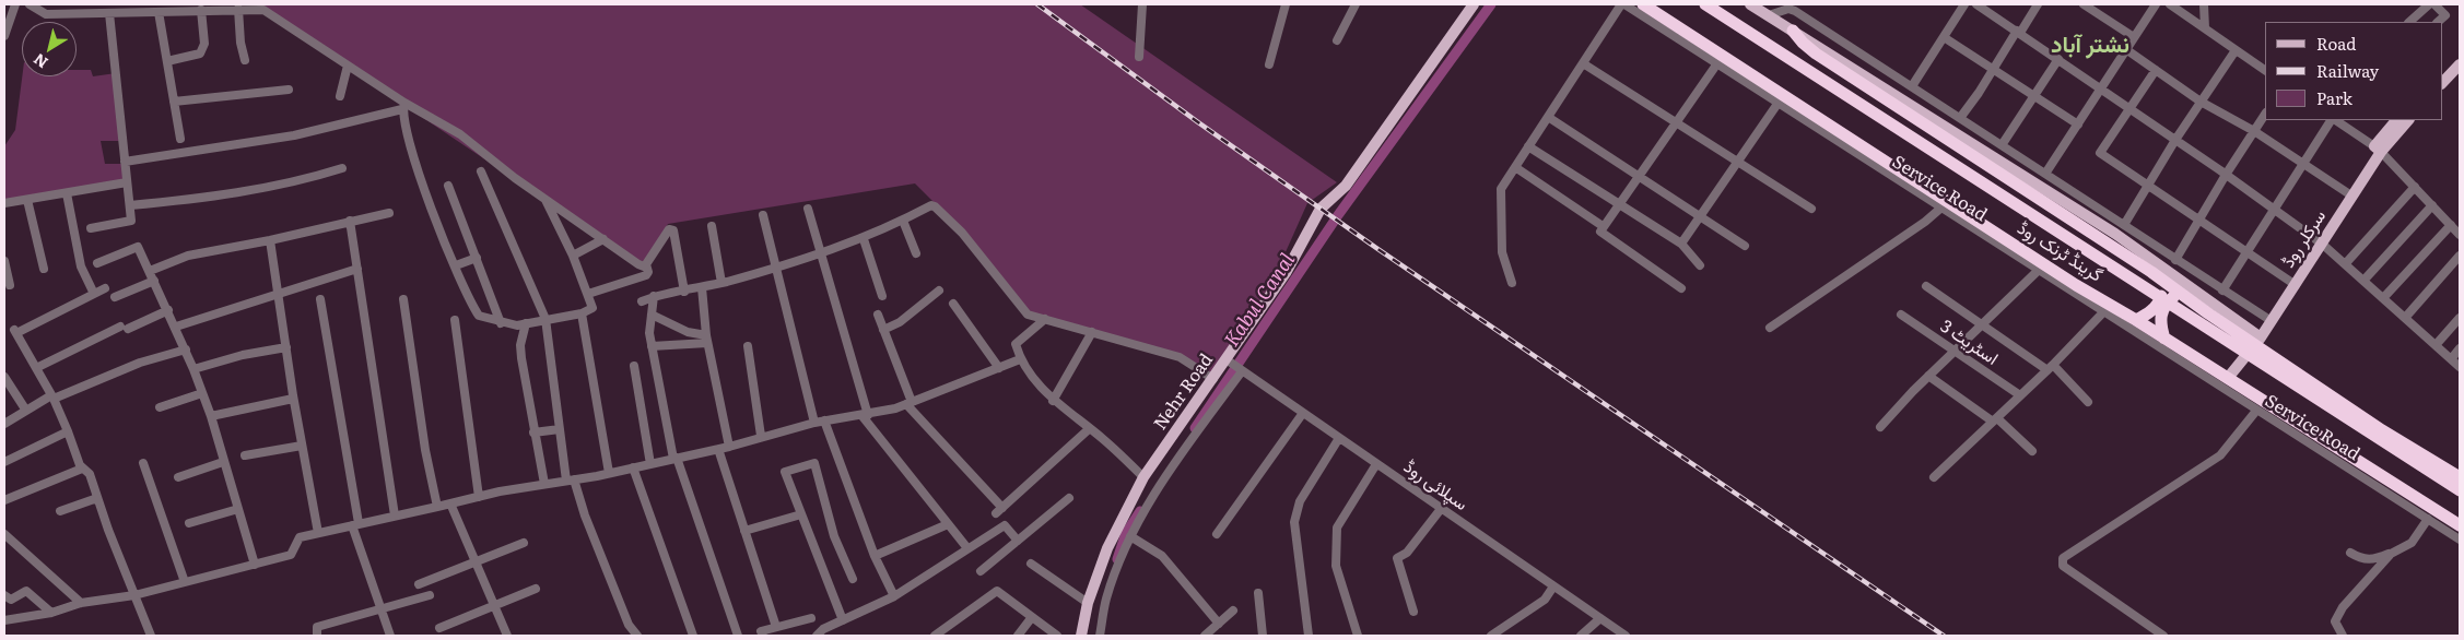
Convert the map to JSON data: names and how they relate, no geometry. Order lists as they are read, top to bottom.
{
  "streets": {
    "highway": ["گرینڈ ٹرنک روڈ"],
    "main road": ["سرکلر روڈ", "Nehr Road"],
    "street": ["Service Road", "اسٹریٹ 3", "سپلائی روڈ"]
  },
  "crossings": [
    ["سرکلر روڈ", "گرینڈ ٹرنک روڈ"],
    ["Nehr Road", "سپلائی روڈ"]
  ],
  "districts": ["نشتر آباد"],
  "water": ["Kabul Canal"],
  "legend": ["Road", "Railway", "Park"],
  "north": "bottom left"
}
